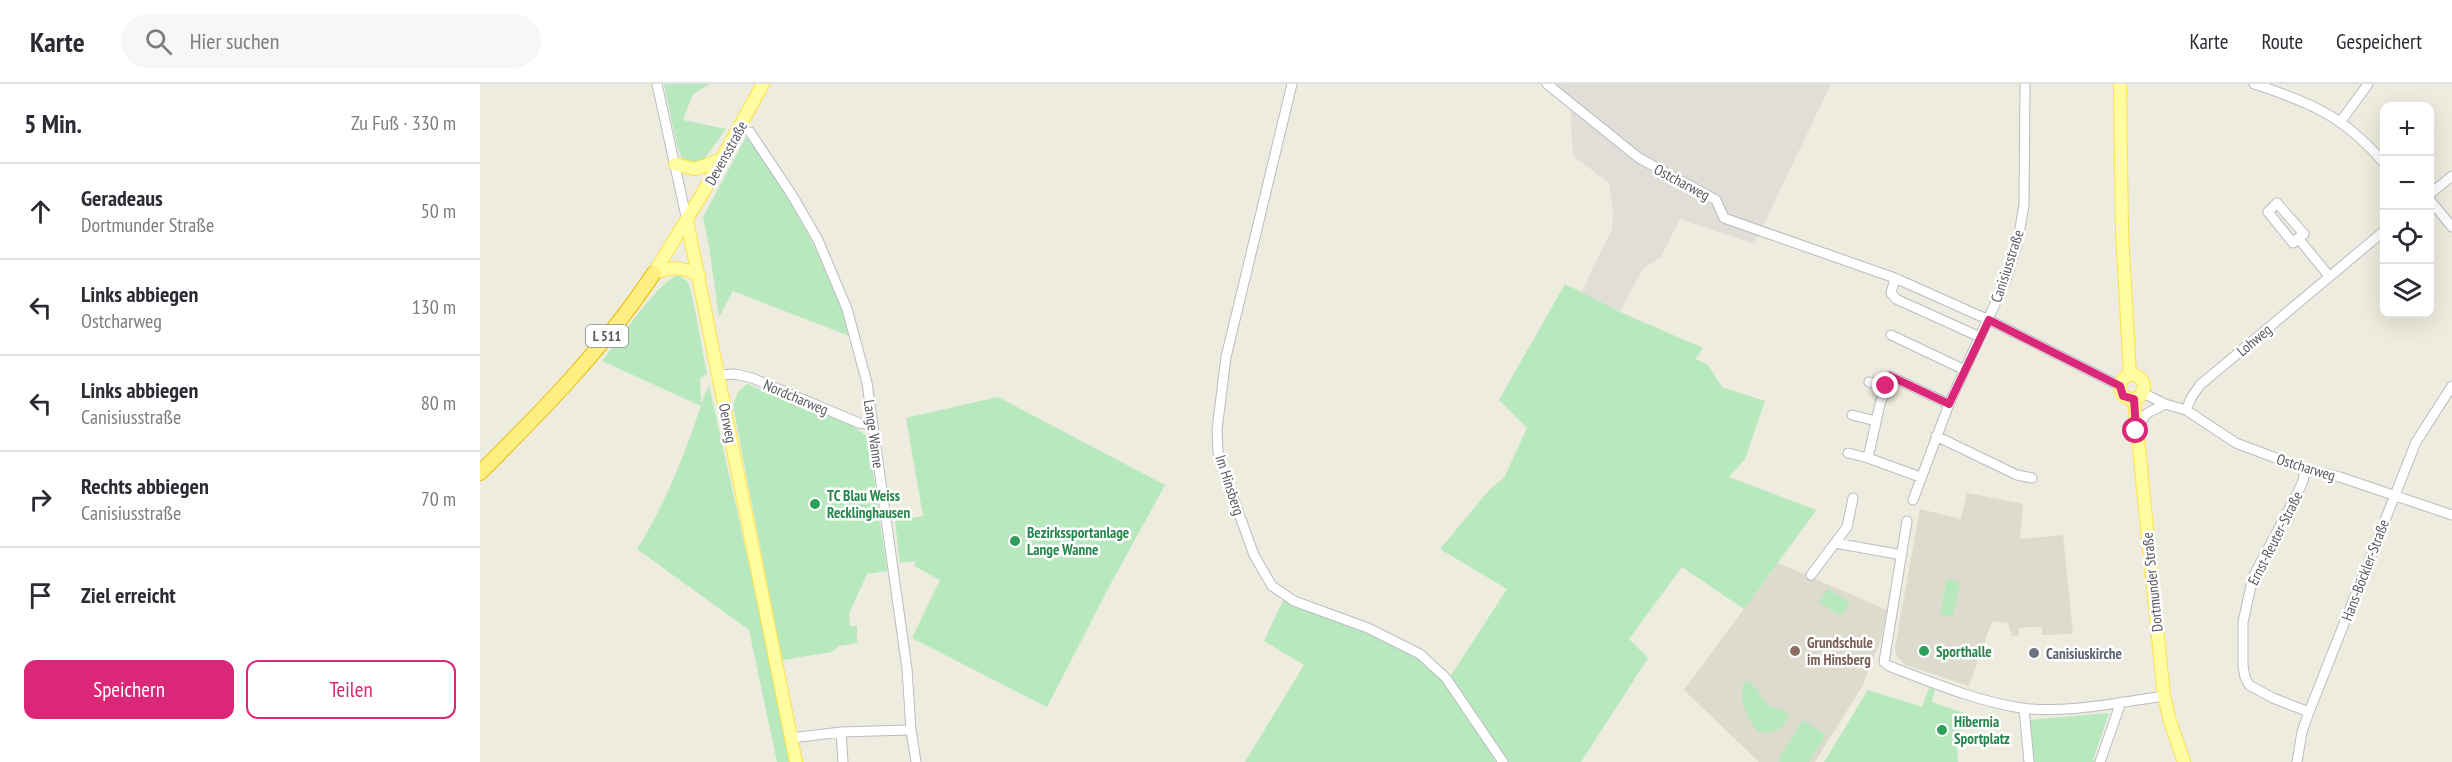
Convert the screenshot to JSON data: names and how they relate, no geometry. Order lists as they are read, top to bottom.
{
  "streets": {
    "highway": ["L 511"],
    "main road": ["Devensstraße", "Oerweg", "Dortmunder Straße"],
    "street": [
      "Ostcharweg",
      "Canisiusstraße",
      "Lohweg",
      "Nordcharweg",
      "Lange Wanne",
      "Im Hinsberg",
      "Ernst-Reuter-Straße",
      "Hans-Böckler-Straße"
    ]
  },
  "crossings": [
    ["Devensstraße", "L 511"],
    ["Devensstraße", "Oerweg"],
    ["Ostcharweg", "Canisiusstraße"],
    ["Ostcharweg", "Lohweg"],
    ["Ostcharweg", "Ernst-Reuter-Straße"],
    ["Ostcharweg", "Hans-Böckler-Straße"],
    ["Ostcharweg", "Dortmunder Straße"],
    ["L 511", "Oerweg"],
    ["Nordcharweg", "Oerweg"],
    ["Nordcharweg", "Lange Wanne"],
    ["Ernst-Reuter-Straße", "Hans-Böckler-Straße"]
  ],
  "places": [
    "TC Blau Weiss Recklinghausen",
    "Bezirkssportanlage Lange Wanne",
    "Grundschule im Hinsberg",
    "Sporthalle",
    "Canisiuskirche",
    "Hibernia Sportplatz"
  ],
  "page": {
    "header": "Karte",
    "search": "Hier suchen",
    "nav": ["Karte", "Route", "Gespeichert"],
    "heading": ["5 Min.", "Zu Fuß · 330 m"],
    "map_buttons": ["+", "−"],
    "list": [
      ["Geradeaus", "Dortmunder Straße", "50 m"],
      ["Links abbiegen", "Ostcharweg", "130 m"],
      ["Links abbiegen", "Canisiusstraße", "80 m"],
      ["Rechts abbiegen", "Canisiusstraße", "70 m"],
      "Ziel erreicht"
    ],
    "buttons": ["Speichern", "Teilen"]
  }
}
